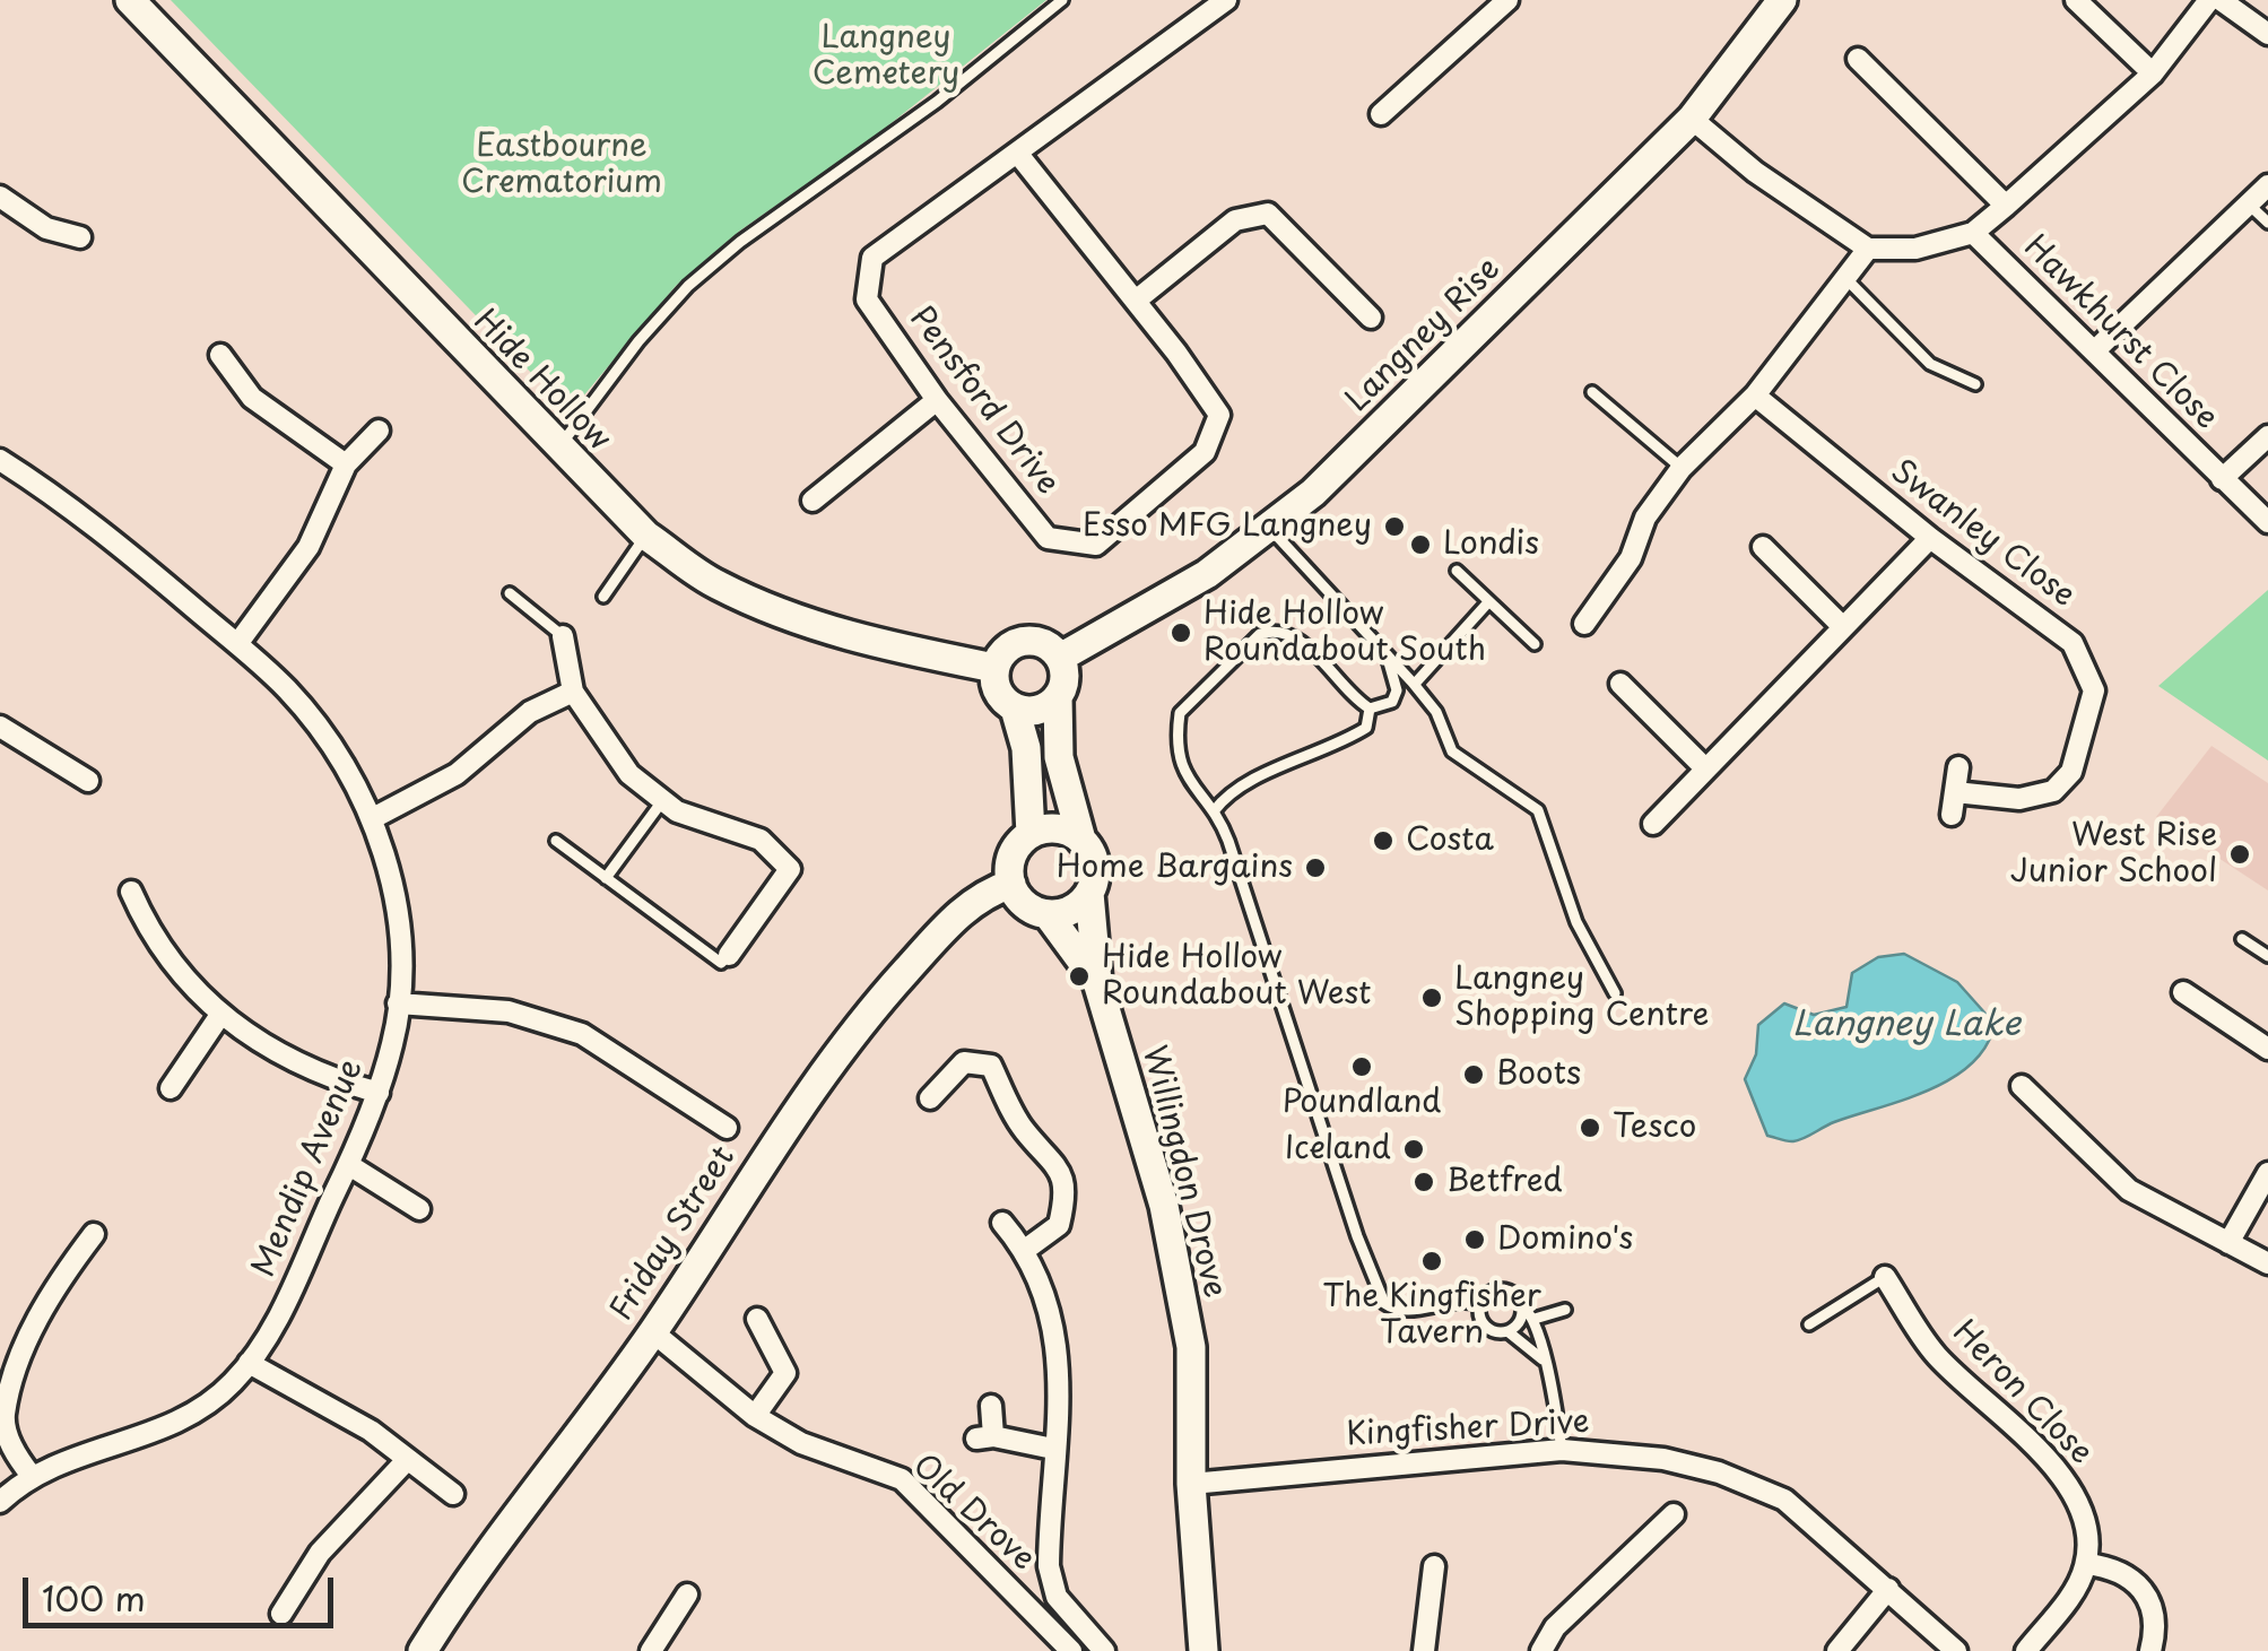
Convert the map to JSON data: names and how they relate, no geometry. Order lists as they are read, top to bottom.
{
  "streets": {
    "main road": [
      "Langney Rise",
      "Hide Hollow",
      "Willingdon Drove",
      "Friday Street"
    ],
    "street": [
      "Hawkhurst Close",
      "Pensford Drive",
      "Swanley Close",
      "Mendip Avenue",
      "Heron Close",
      "Kingfisher Drive",
      "Old Drove"
    ]
  },
  "crossings": [
    ["Langney Rise", "Hide Hollow"],
    ["Willingdon Drove", "Friday Street"],
    ["Willingdon Drove", "Kingfisher Drive"],
    ["Friday Street", "Old Drove"]
  ],
  "water": ["Langney Lake"],
  "parks": ["Langney Cemetery", "Eastbourne Crematorium"],
  "places": [
    "Esso MFG Langney",
    "Londis",
    "Hide Hollow Roundabout South",
    "Costa",
    "West Rise Junior School",
    "Home Bargains",
    "Hide Hollow Roundabout West",
    "Langney Shopping Centre",
    "Poundland",
    "Boots",
    "Tesco",
    "Iceland",
    "Betfred",
    "Domino's",
    "The Kingfisher Tavern"
  ],
  "scale_bar": "100 m"
}
